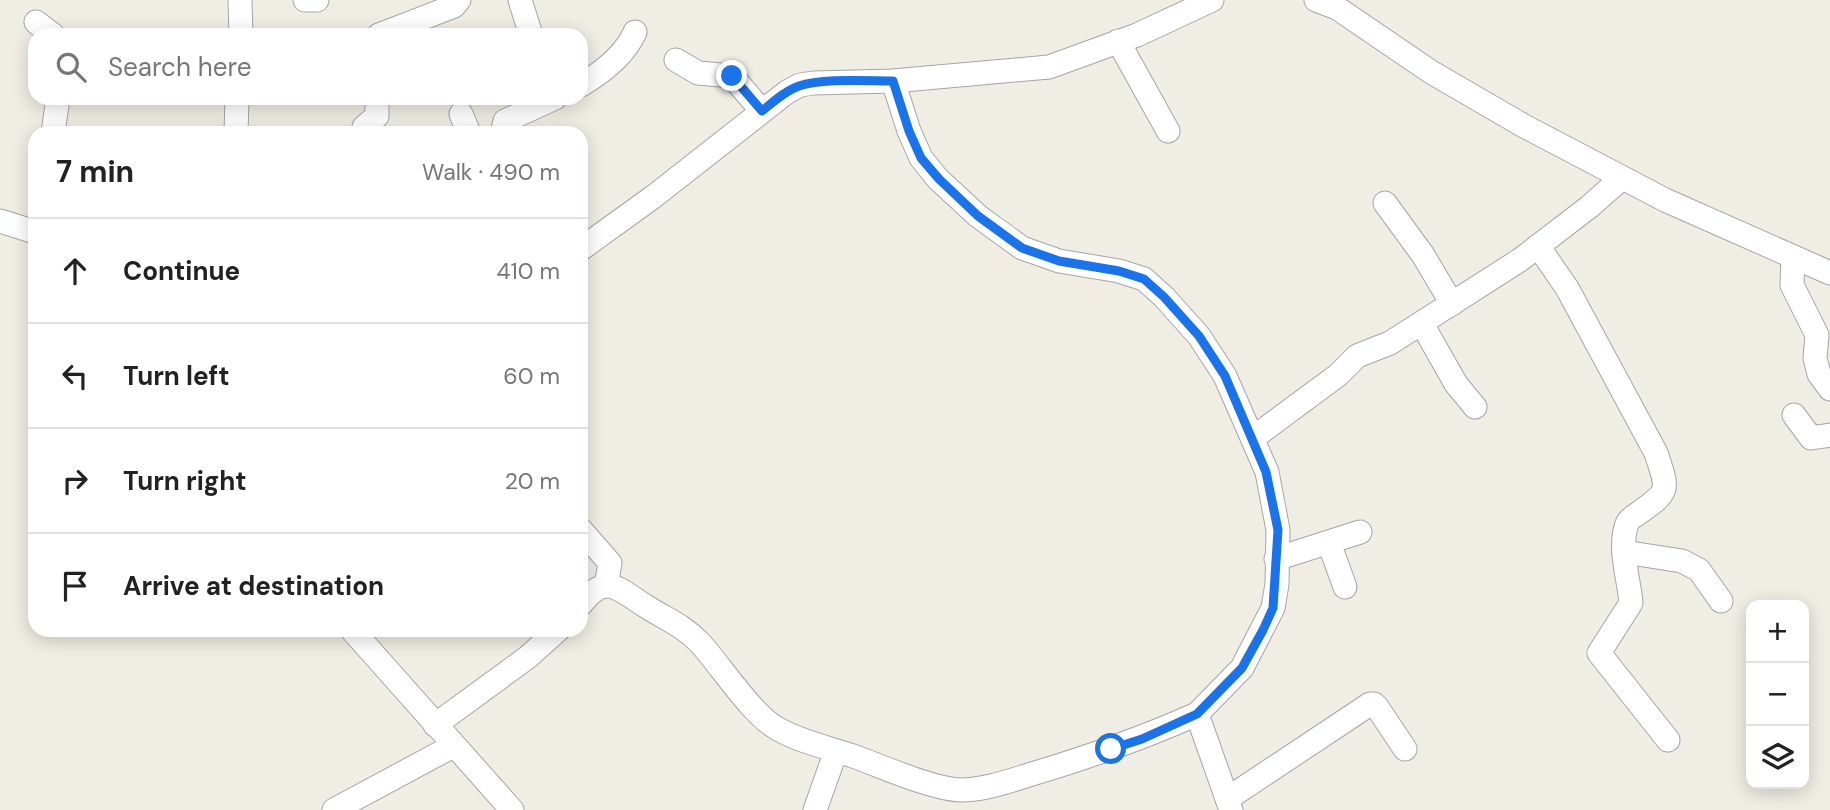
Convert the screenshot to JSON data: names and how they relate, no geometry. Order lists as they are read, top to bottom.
{
  "page": {
    "search": "Search here",
    "heading": ["7 min", "Walk · 490 m"],
    "list": [
      ["Continue", "410 m"],
      ["Turn left", "60 m"],
      ["Turn right", "20 m"],
      "Arrive at destination"
    ],
    "map_buttons": ["+", "−"]
  }
}
